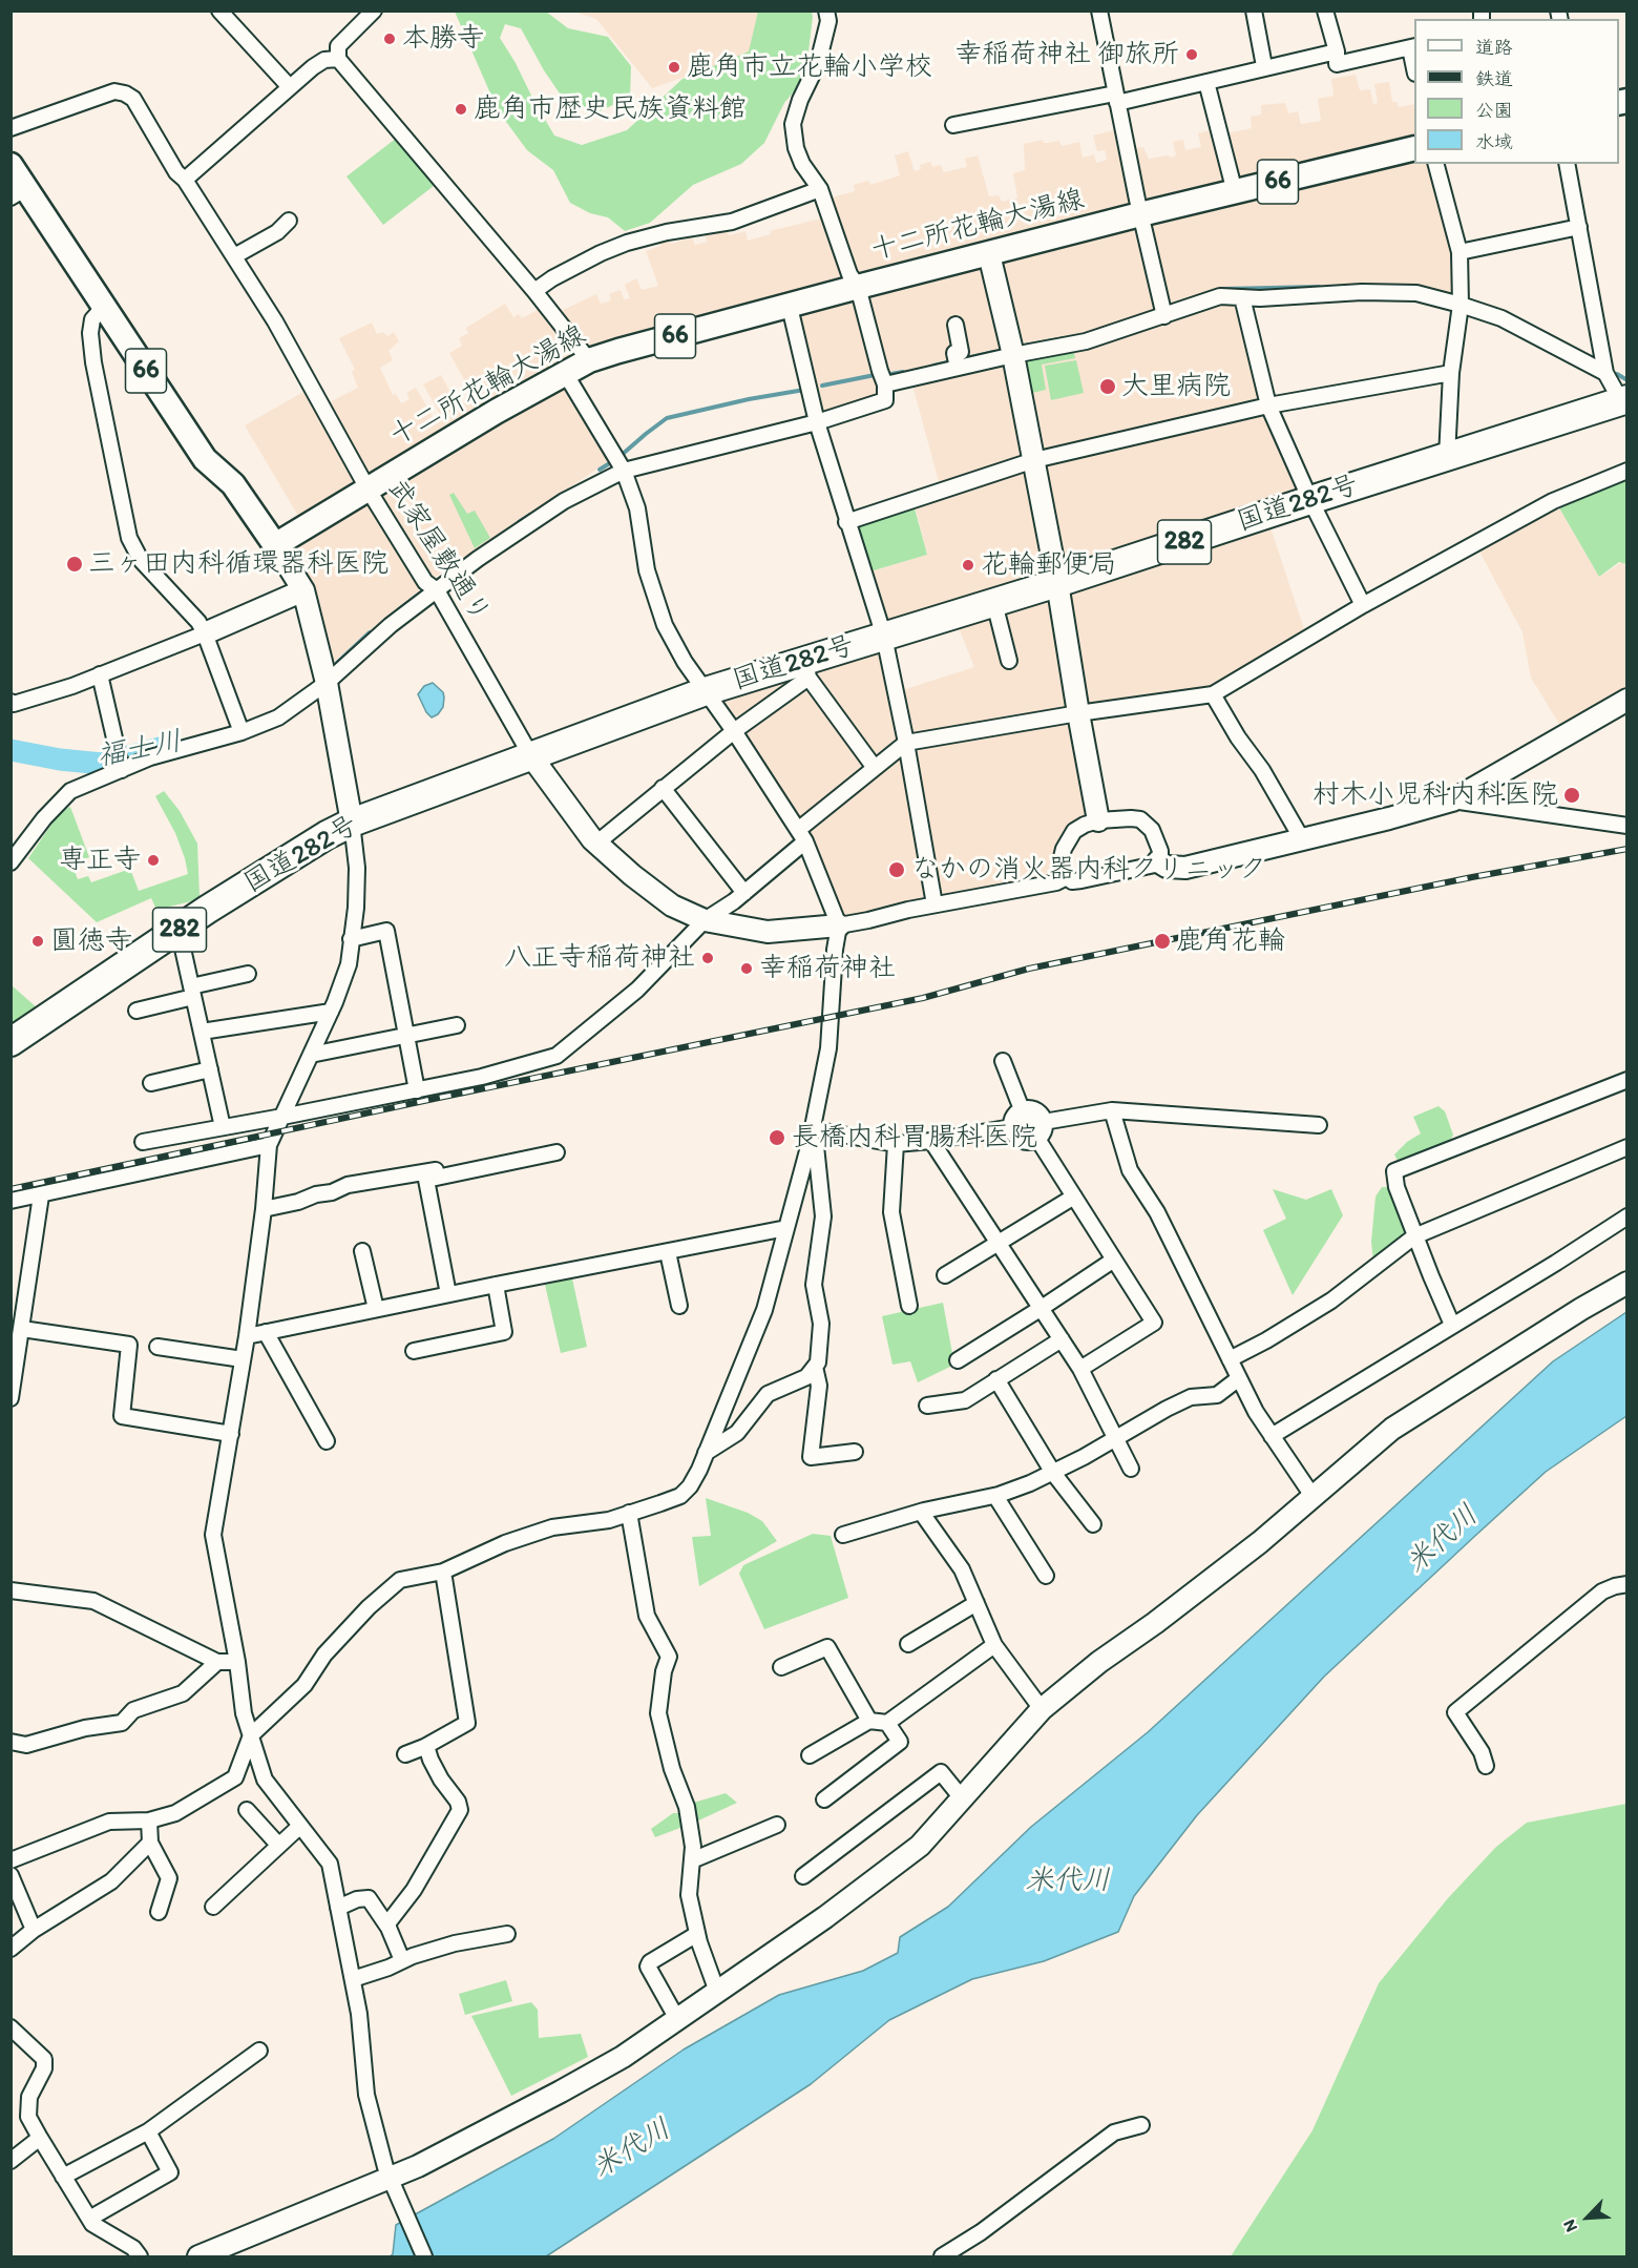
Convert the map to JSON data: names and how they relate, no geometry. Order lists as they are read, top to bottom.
{
  "streets": {
    "highway": ["国道282号", "282"],
    "main road": ["66", "十二所花輪大湯線"],
    "street": ["武家屋敷通り"]
  },
  "crossings": [
    ["66", "十二所花輪大湯線"],
    ["十二所花輪大湯線", "武家屋敷通り"],
    ["国道282号", "武家屋敷通り"]
  ],
  "water": ["福士川", "米代川"],
  "places": [
    "本勝寺",
    "幸稲荷神社 御旅所",
    "鹿角市立花輪小学校",
    "鹿角市歴史民族資料館",
    "大里病院",
    "三ヶ田内科循環器科医院",
    "花輪郵便局",
    "村木小児科内科医院",
    "専正寺",
    "なかの消火器内科クリニック",
    "圓徳寺",
    "鹿角花輪",
    "八正寺稲荷神社",
    "幸稲荷神社",
    "長橋内科胃腸科医院"
  ],
  "legend": [
    "道路",
    "鉄道",
    "公園",
    "水域"
  ],
  "north": "bottom left"
}
